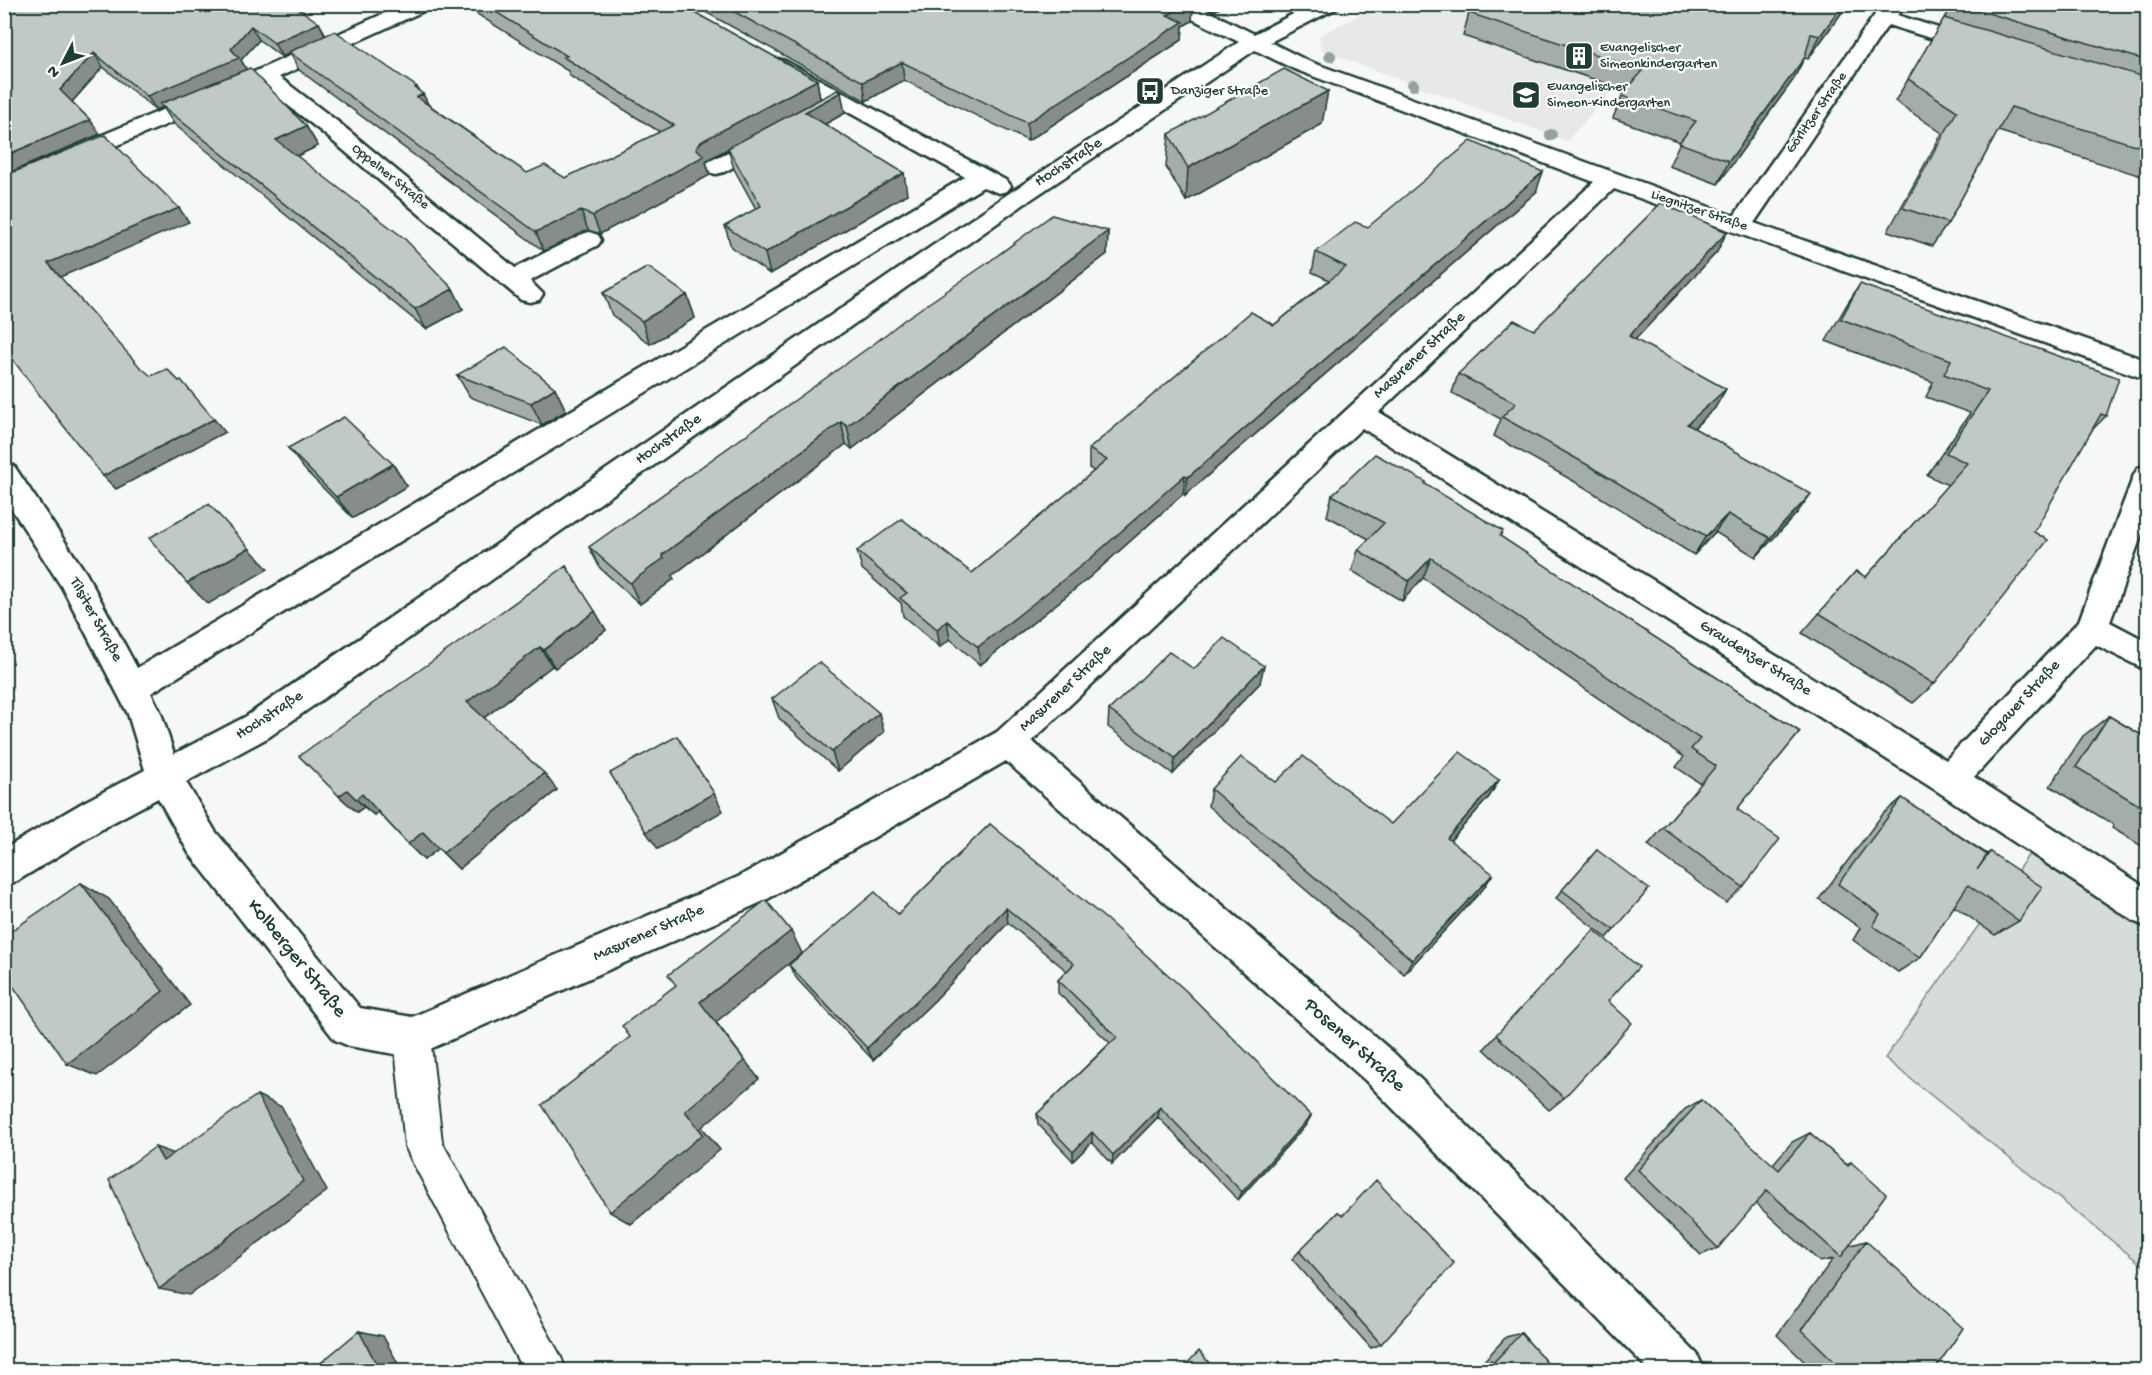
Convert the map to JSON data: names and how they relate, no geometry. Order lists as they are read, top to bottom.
{
  "streets": {
    "street": [
      "Görlitzer Straße",
      "Hochstraße",
      "Oppelner Straße",
      "Liegnitzer Straße",
      "Masurener Straße",
      "Tilsiter Straße",
      "Graudenzer Straße",
      "Glogauer Straße",
      "Kolberger Straße",
      "Posener Straße"
    ]
  },
  "crossings": [
    ["Görlitzer Straße", "Liegnitzer Straße"],
    ["Hochstraße", "Liegnitzer Straße"],
    ["Hochstraße", "Tilsiter Straße"],
    ["Hochstraße", "Kolberger Straße"],
    ["Liegnitzer Straße", "Masurener Straße"],
    ["Masurener Straße", "Graudenzer Straße"],
    ["Masurener Straße", "Kolberger Straße"],
    ["Masurener Straße", "Posener Straße"],
    ["Tilsiter Straße", "Kolberger Straße"],
    ["Graudenzer Straße", "Glogauer Straße"]
  ],
  "places": {
    "building": ["Evangelischer Simeonkindergarten"],
    "bus stop": ["Danziger Straße"],
    "school or university": ["Evangelischer Simeon-Kindergarten"]
  },
  "north": "bottom left"
}
